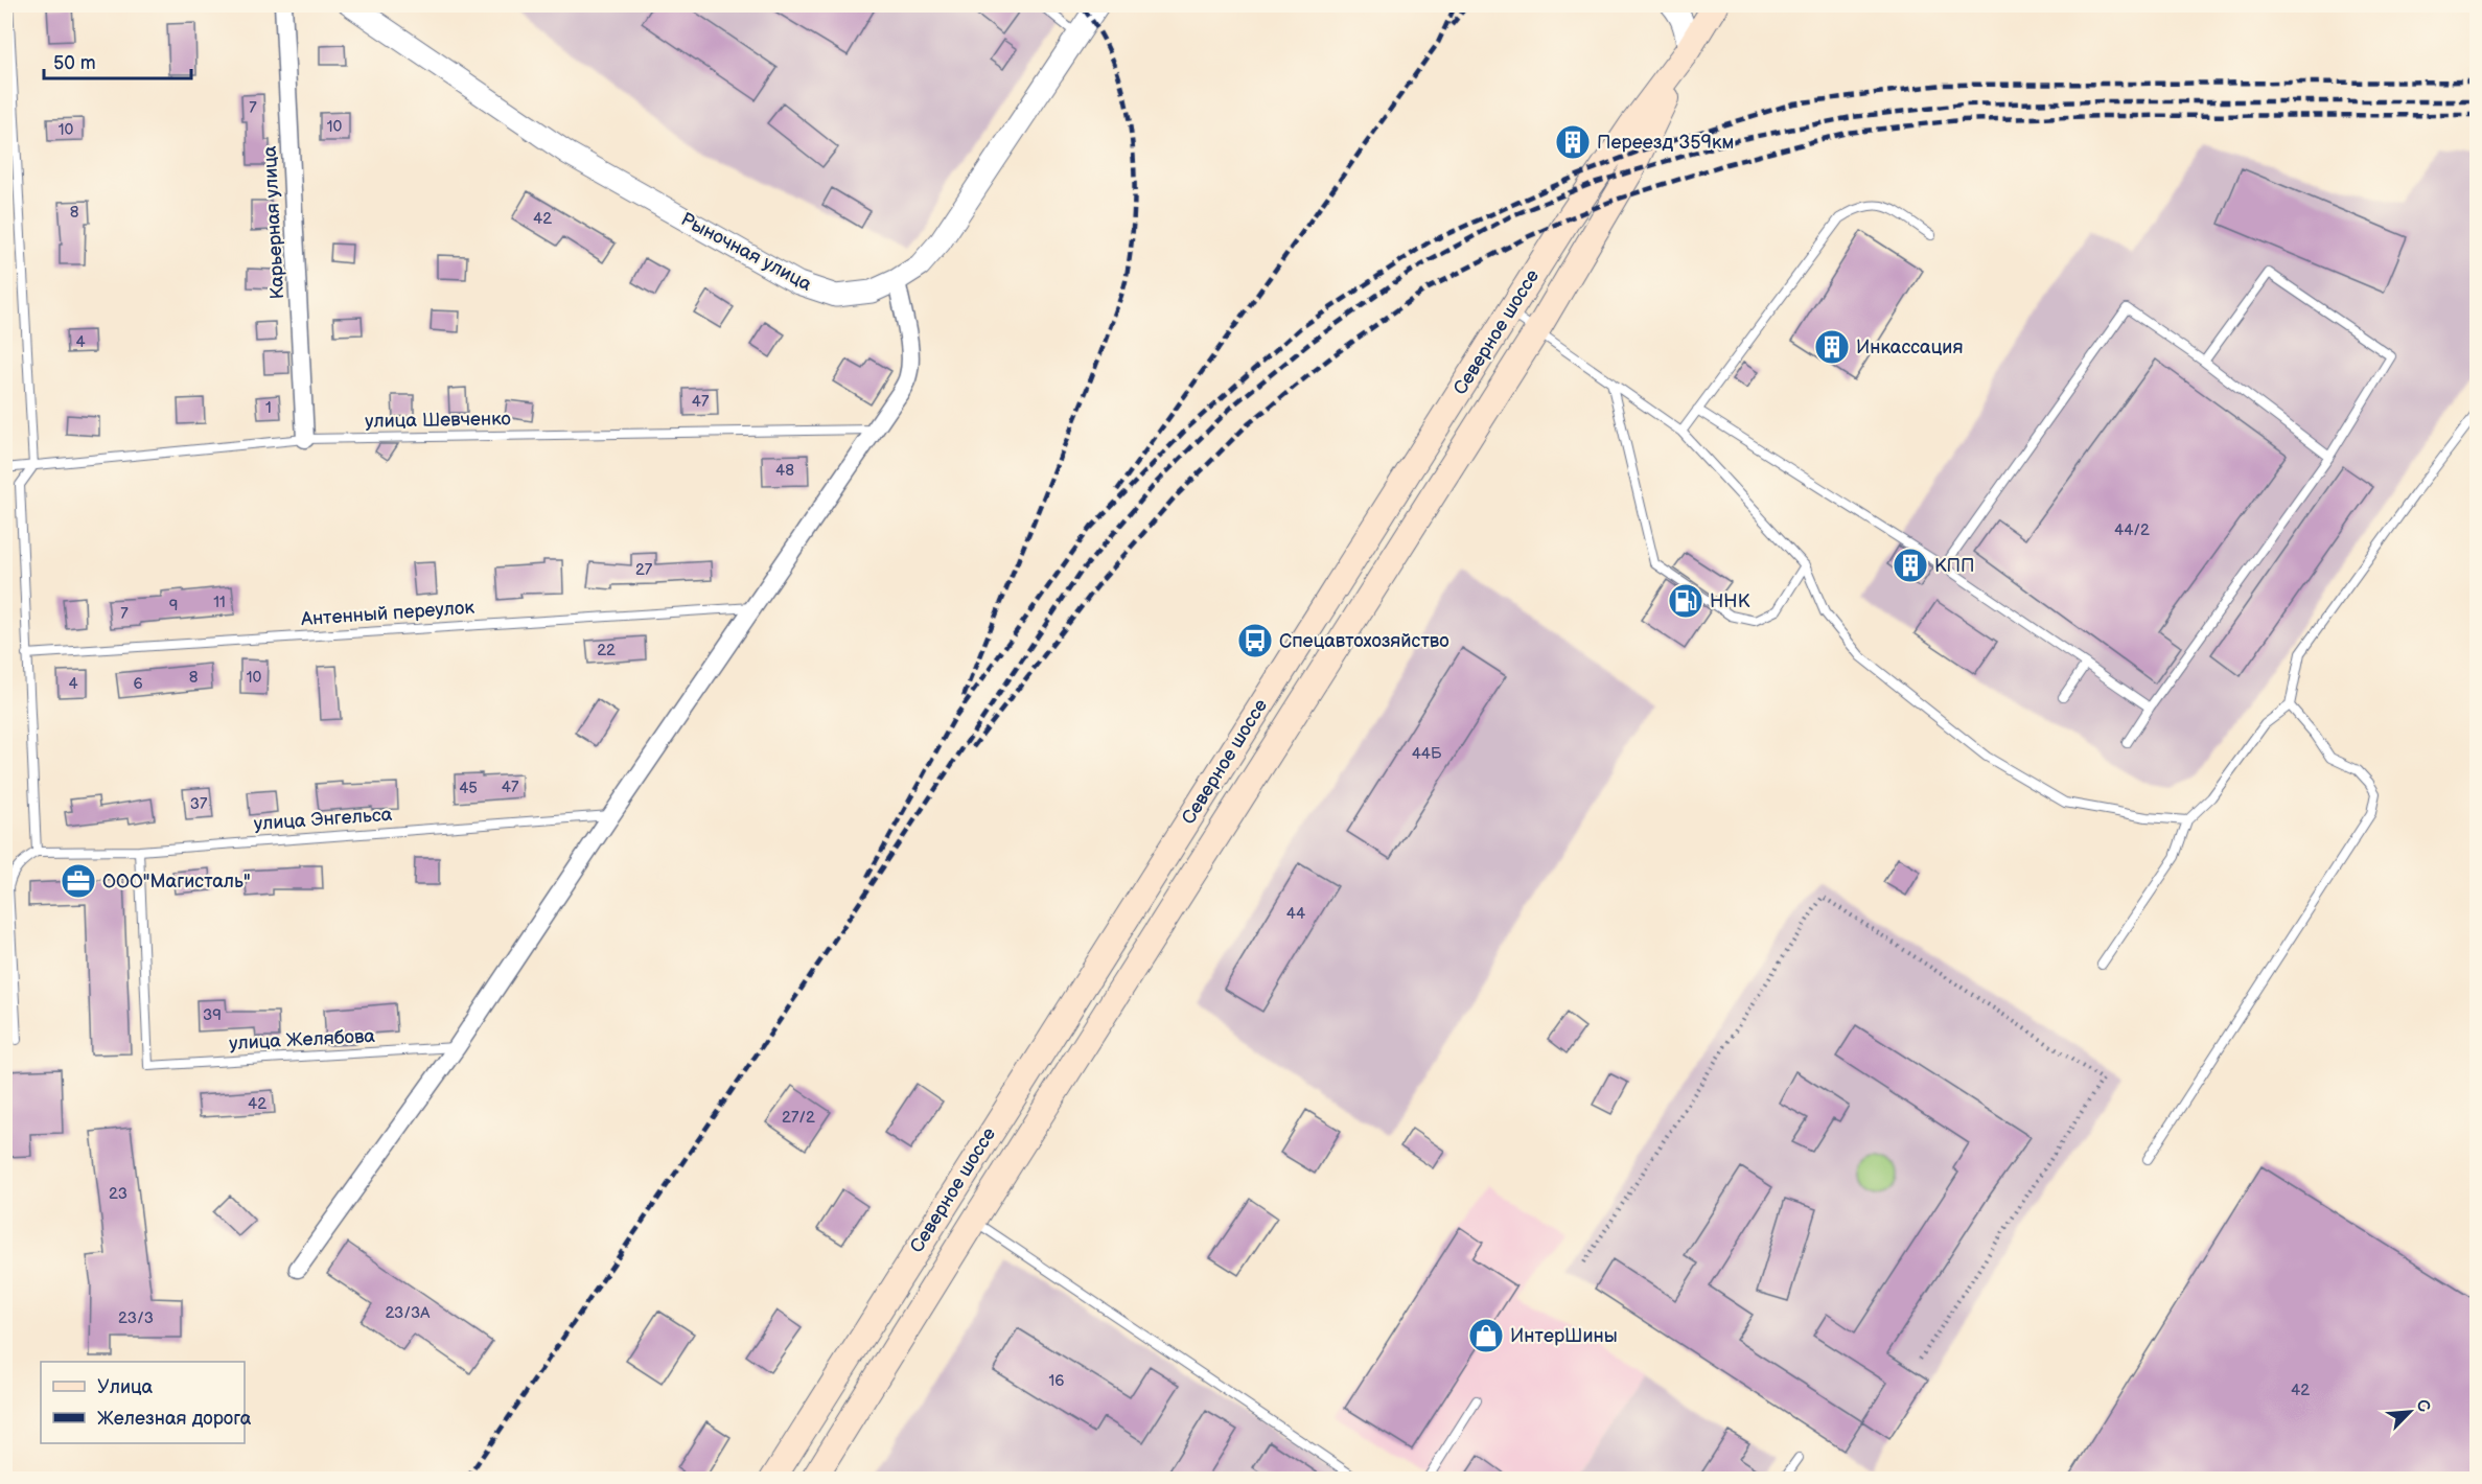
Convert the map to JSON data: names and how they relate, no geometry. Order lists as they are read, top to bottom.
{
  "streets": {
    "main road": ["Северное шоссе"],
    "street": ["Карьерная улица", "Рыночная улица"],
    "lane": [
      "улица Шевченко",
      "Антенный переулок",
      "улица Энгельса",
      "улица Желябова"
    ]
  },
  "crossings": [
    ["Карьерная улица", "улица Шевченко"],
    ["улица Энгельса", "улица Желябова"]
  ],
  "places": {
    "building": ["Переезд 359км", "Инкассация", "КПП"],
    "fuel station": ["ННК"],
    "bus stop": ["Спецавтохозяйство"],
    "office": ["ООО\"Магисталь\""],
    "shop": ["ИнтерШины"]
  },
  "house_numbers": [
    "7",
    "10",
    "10",
    "8",
    "42",
    "4",
    "47",
    "1",
    "48",
    "44/2",
    "27",
    "11",
    "9",
    "7",
    "22",
    "8",
    "10",
    "4",
    "6",
    "44Б",
    "47",
    "45",
    "37",
    "44",
    "39",
    "42",
    "27/2",
    "23",
    "23/3А",
    "23/3",
    "16",
    "42"
  ],
  "legend": ["Улица", "Железная дорога"],
  "scale_bar": "50 m",
  "north": "top right"
}
